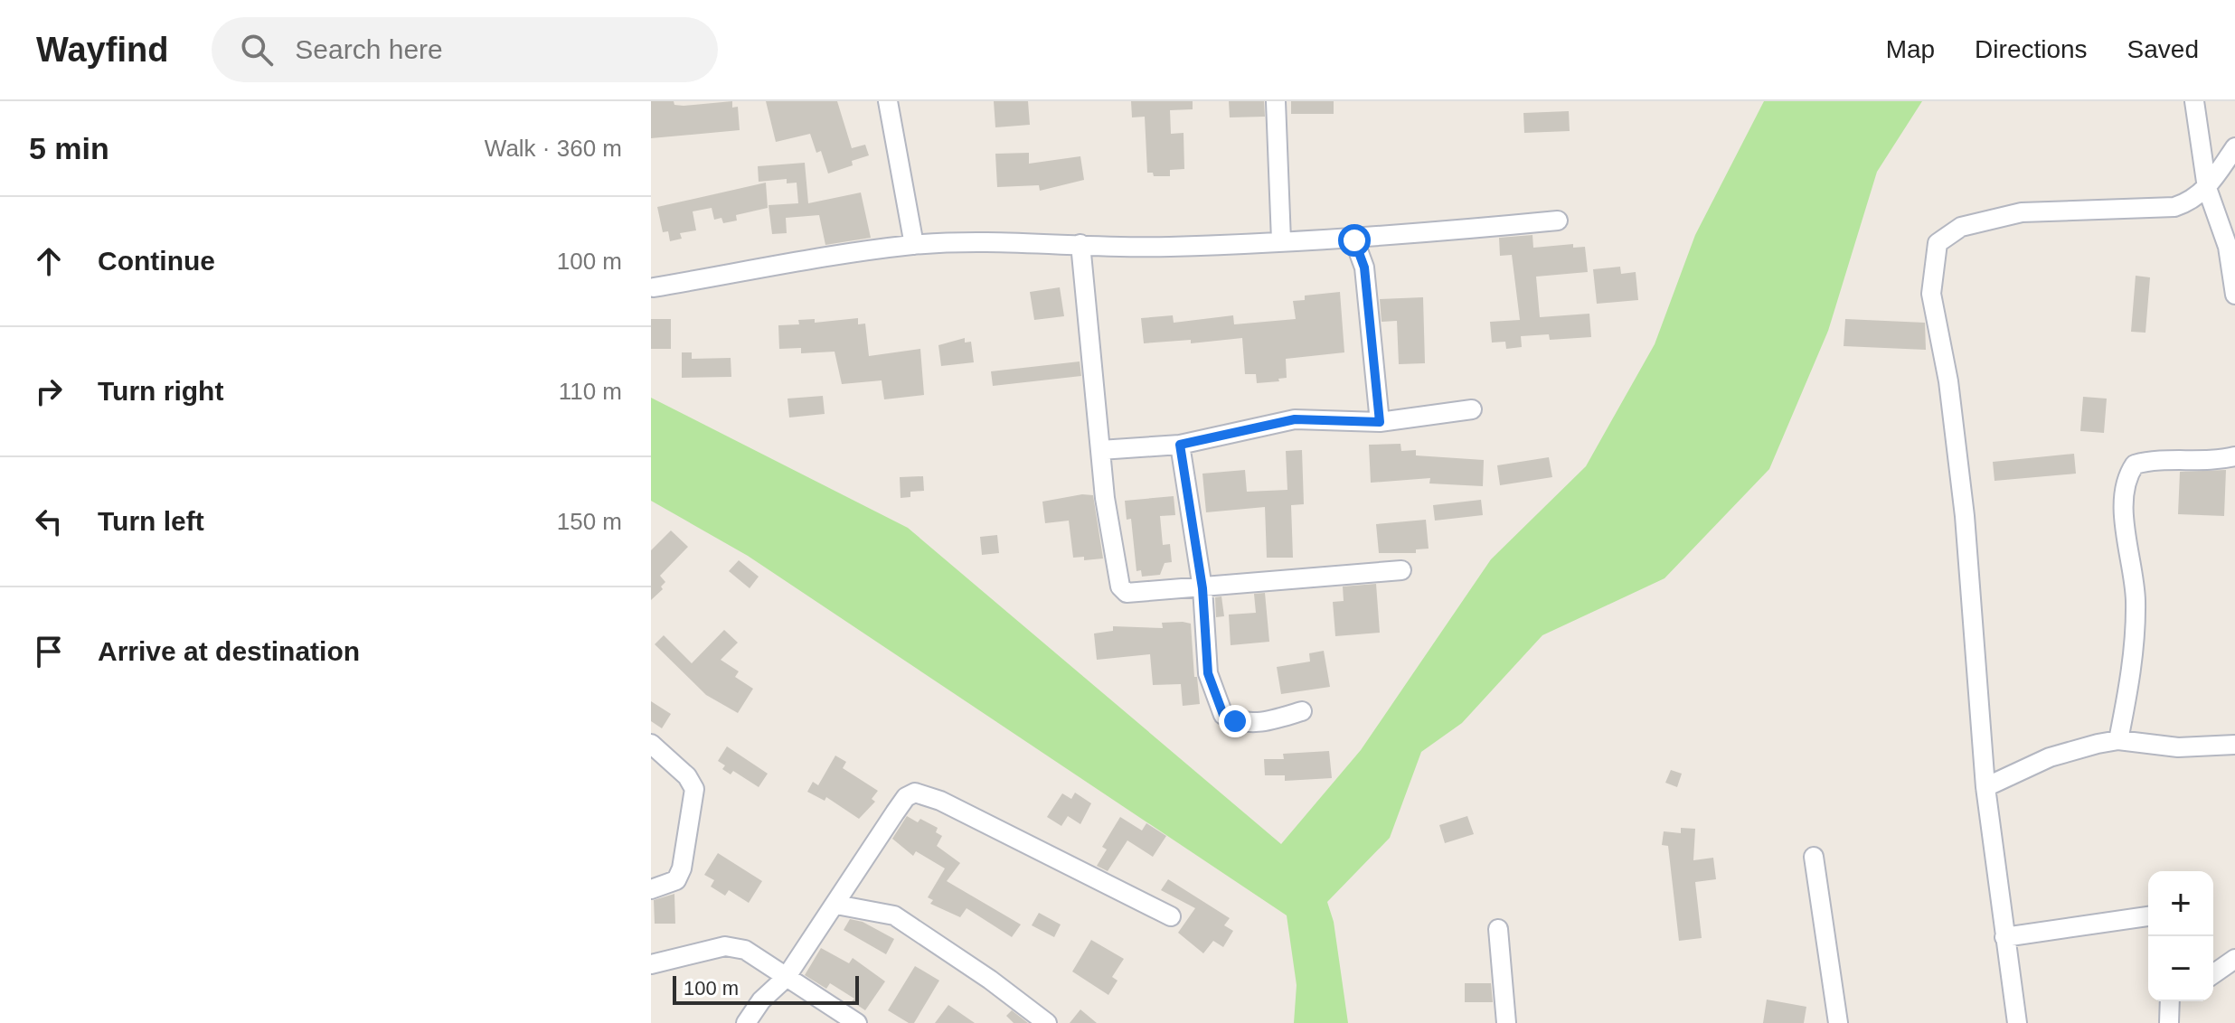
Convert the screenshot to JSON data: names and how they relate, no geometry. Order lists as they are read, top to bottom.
{
  "scale_bar": "100 m",
  "page": {
    "header": "Wayfind",
    "search": "Search here",
    "nav": ["Map", "Directions", "Saved"],
    "heading": ["5 min", "Walk · 360 m"],
    "list": [
      ["Continue", "100 m"],
      ["Turn right", "110 m"],
      ["Turn left", "150 m"],
      "Arrive at destination"
    ],
    "map_buttons": ["+", "−"],
    "scale": "100 m"
  }
}
